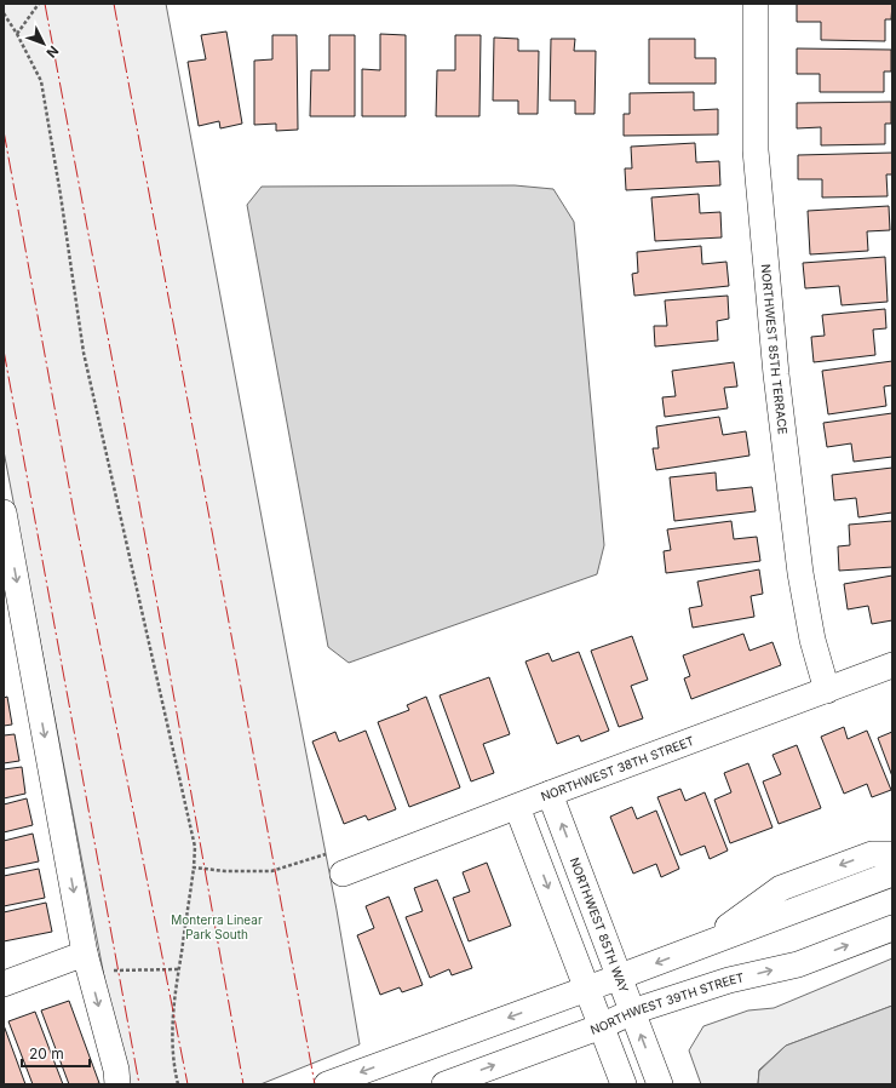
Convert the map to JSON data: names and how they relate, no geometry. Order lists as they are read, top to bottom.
{
  "streets": {
    "street": [
      "NORTHWEST 85TH TERRACE",
      "NORTHWEST 38TH STREET",
      "NORTHWEST 85TH WAY",
      "NORTHWEST 39TH STREET"
    ]
  },
  "crossings": [
    ["NORTHWEST 85TH TERRACE", "NORTHWEST 38TH STREET"],
    ["NORTHWEST 38TH STREET", "NORTHWEST 85TH WAY"],
    ["NORTHWEST 85TH WAY", "NORTHWEST 39TH STREET"]
  ],
  "parks": ["Monterra Linear Park South"],
  "scale_bar": "20 m",
  "north": "bottom right"
}
